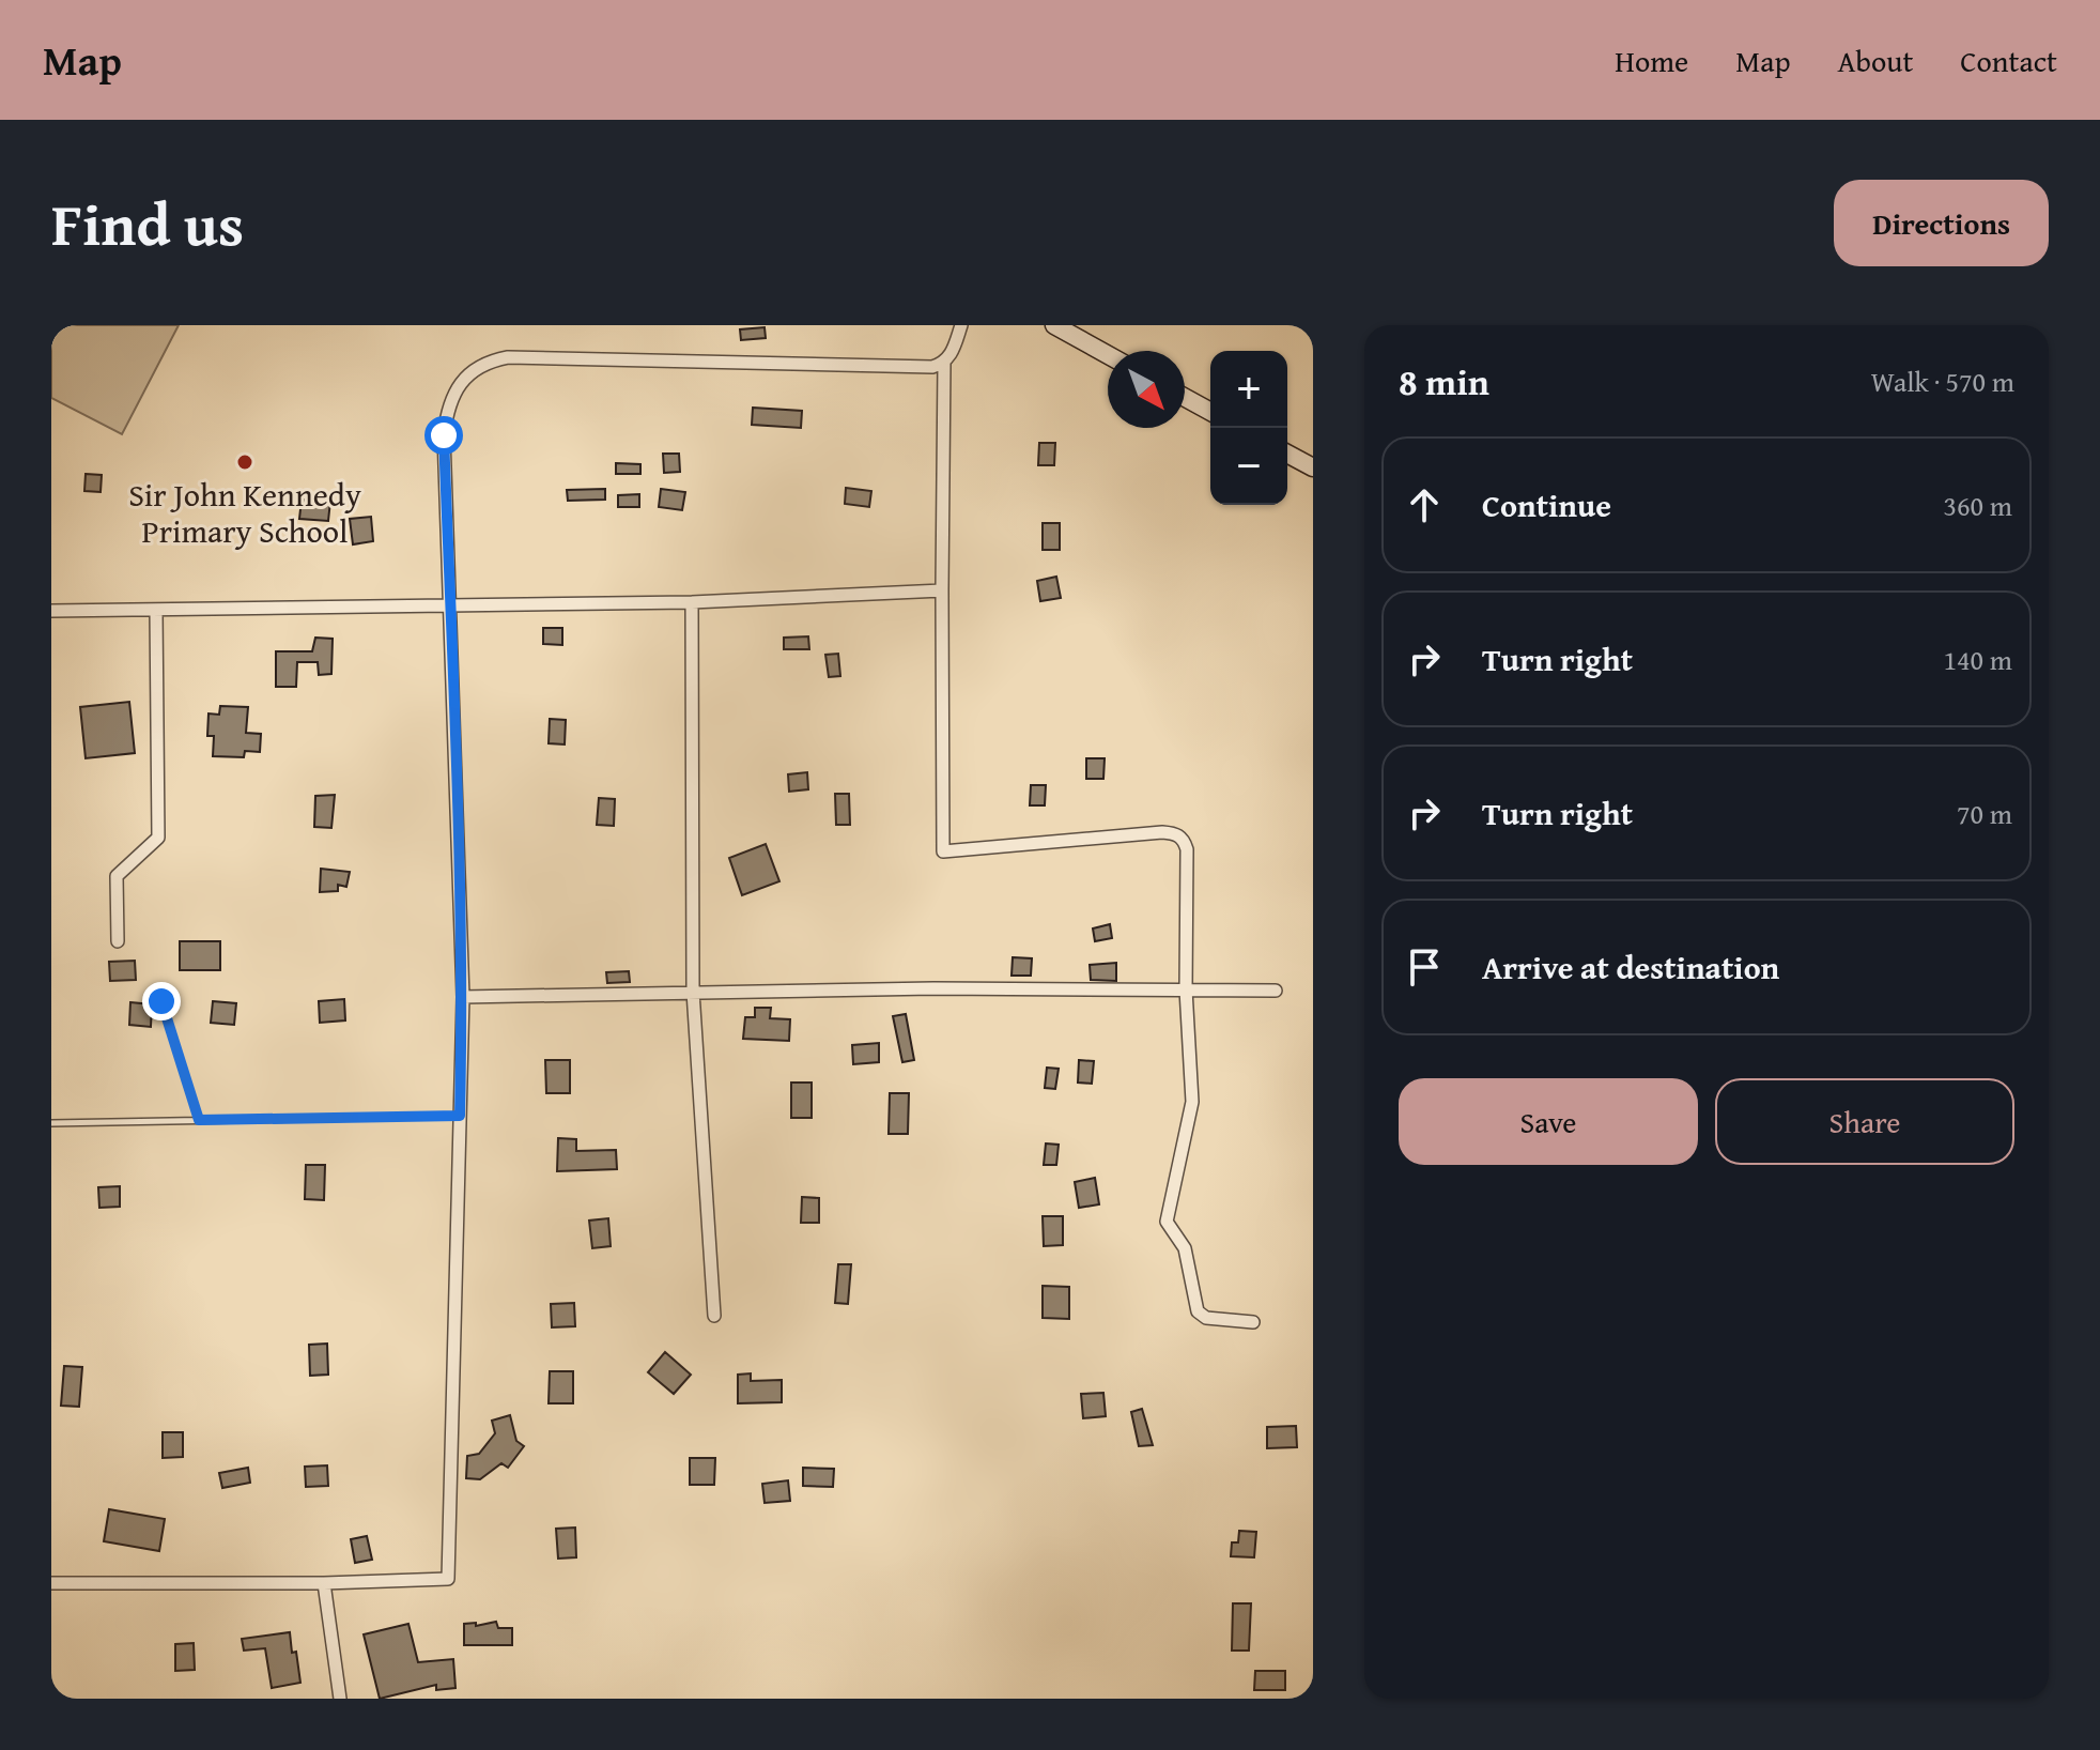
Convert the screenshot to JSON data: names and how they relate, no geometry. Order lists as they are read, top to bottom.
{
  "places": ["Sir John Kennedy Primary School"],
  "north": "bottom right",
  "page": {
    "header": "Map",
    "nav": [
      "Home",
      "Map",
      "About",
      "Contact"
    ],
    "title": "Find us",
    "buttons": [
      "Directions",
      ["Save", "Share"]
    ],
    "heading": ["8 min", "Walk · 570 m"],
    "map_buttons": ["+", "−"],
    "list": [
      ["Continue", "360 m"],
      ["Turn right", "140 m"],
      ["Turn right", "70 m"],
      "Arrive at destination"
    ]
  }
}
